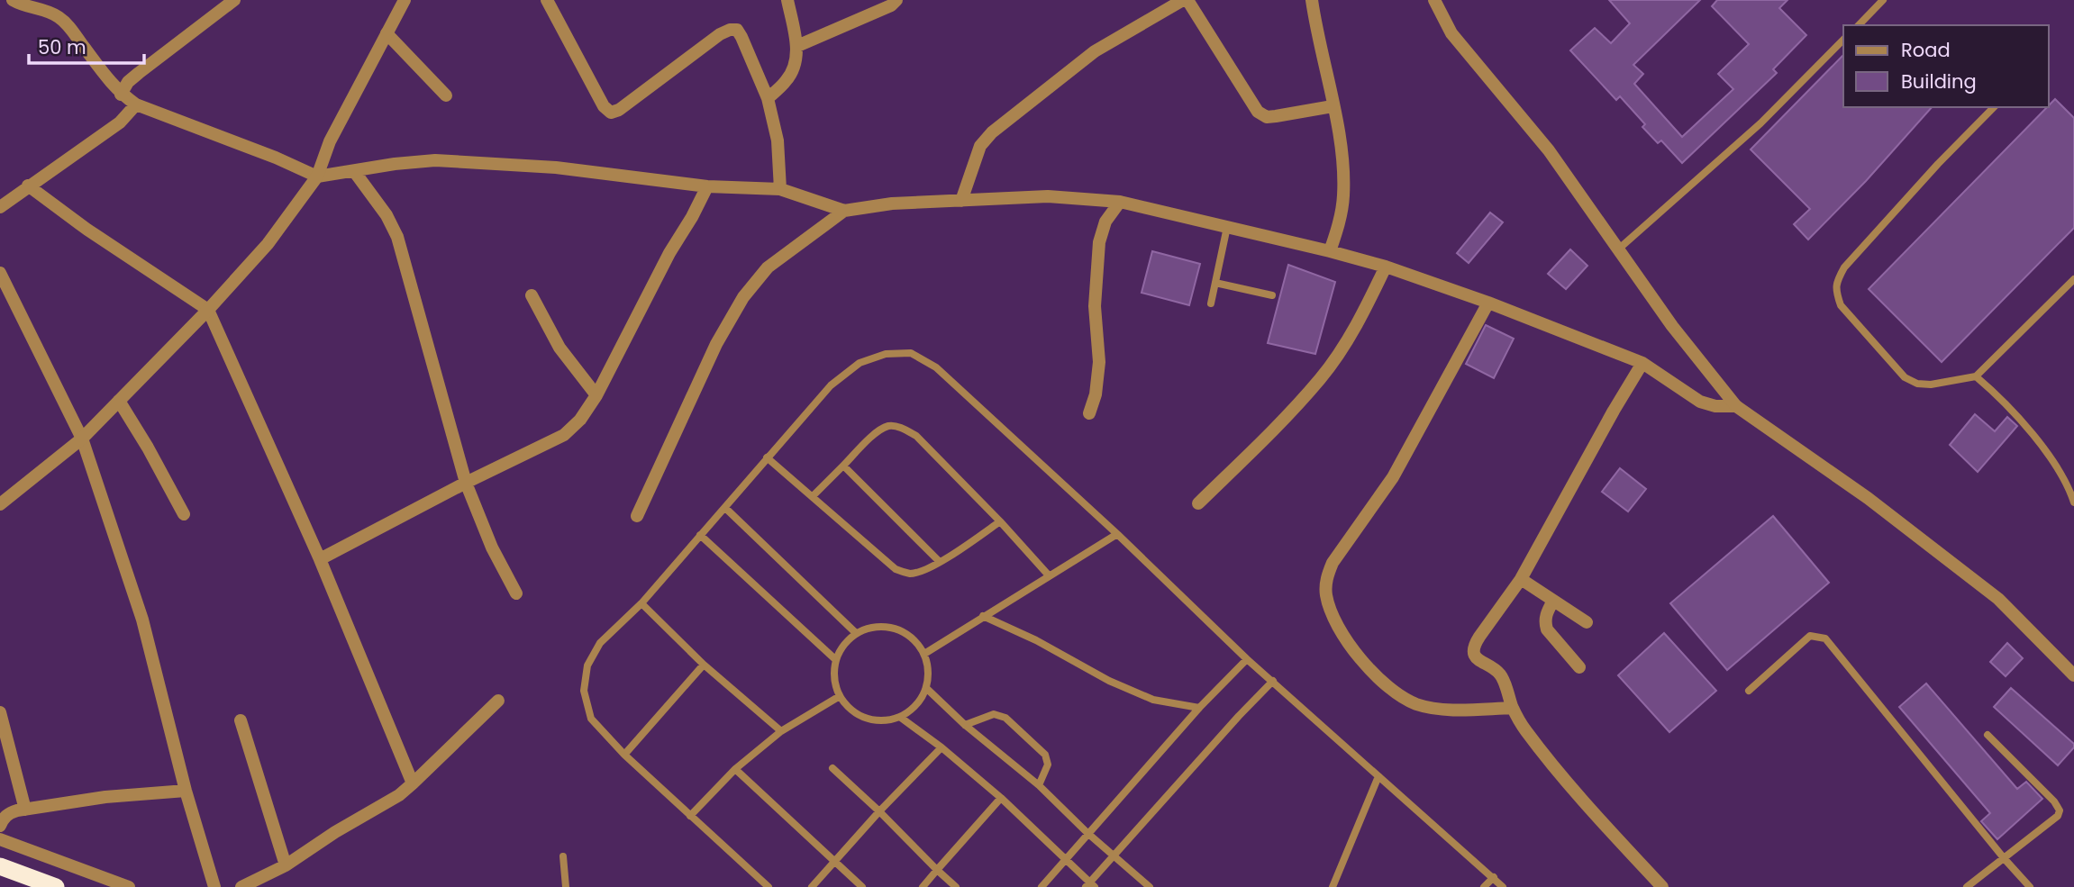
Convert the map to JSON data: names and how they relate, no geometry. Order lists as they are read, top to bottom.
{
  "legend": ["Road", "Building"],
  "scale_bar": "50 m"
}
